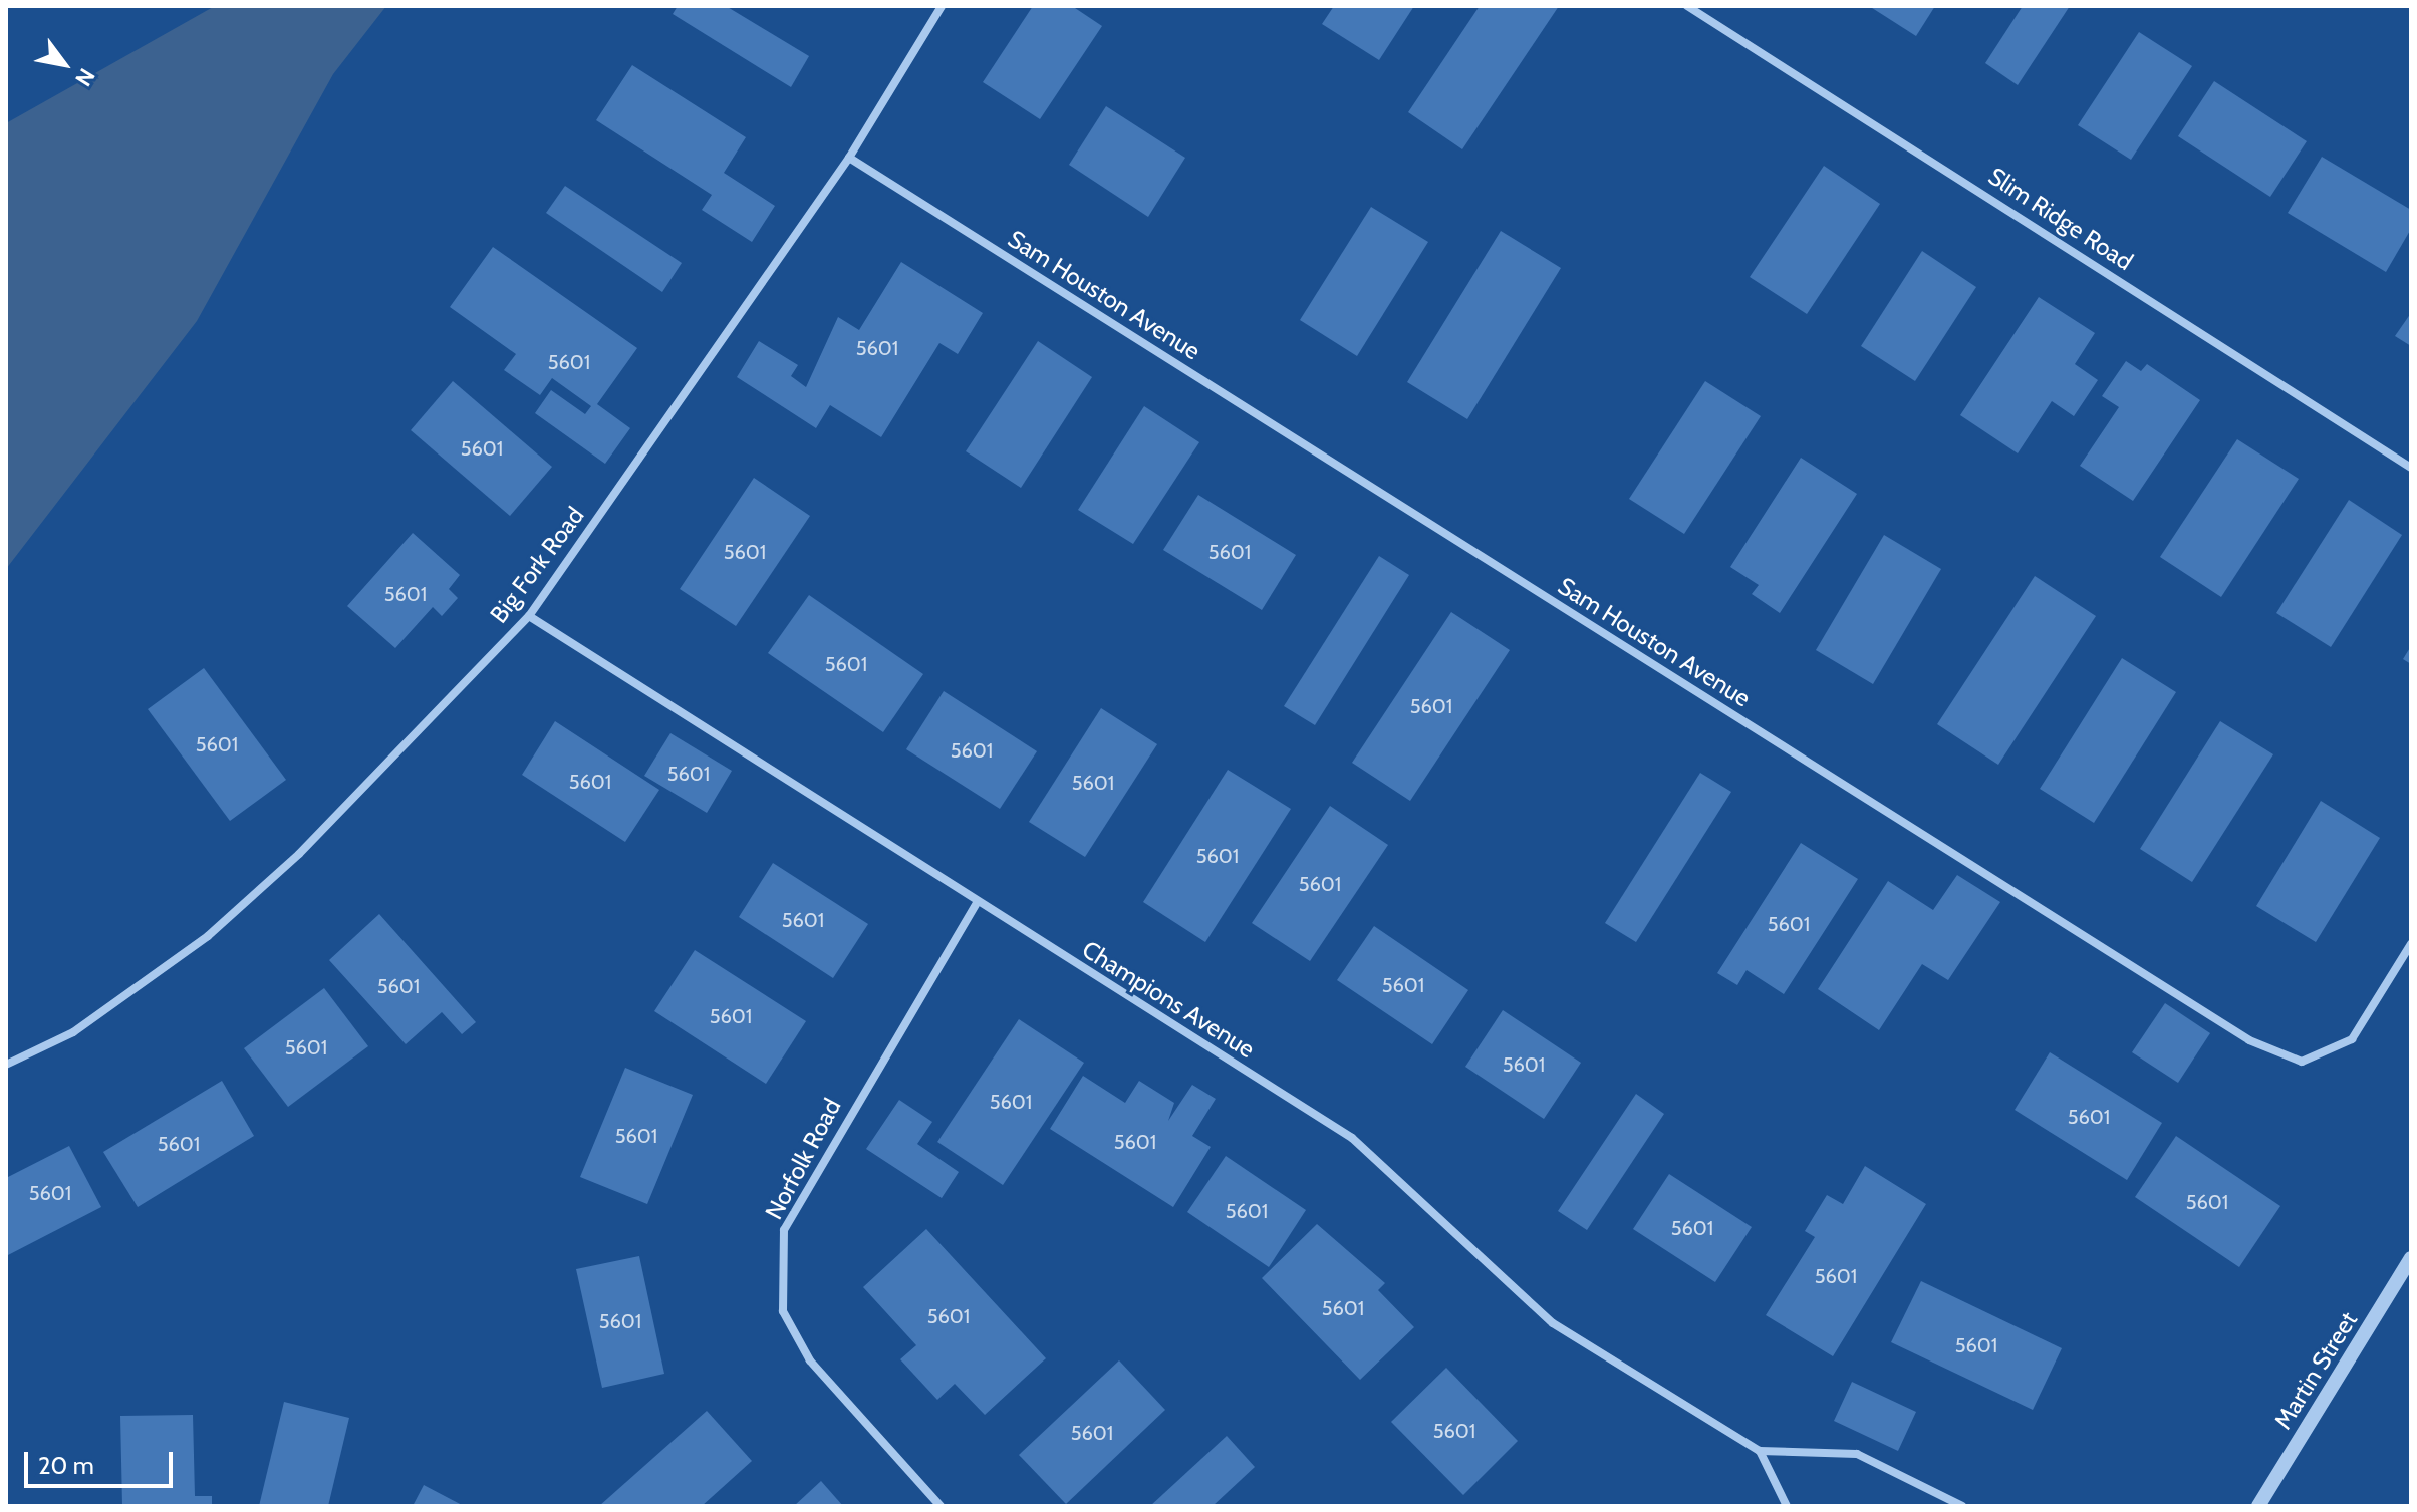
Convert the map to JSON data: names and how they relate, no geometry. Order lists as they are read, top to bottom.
{
  "streets": {
    "street": [
      "Slim Ridge Road",
      "Sam Houston Avenue",
      "Big Fork Road",
      "Champions Avenue",
      "Norfolk Road",
      "Martin Street"
    ]
  },
  "crossings": [
    ["Sam Houston Avenue", "Big Fork Road"],
    ["Big Fork Road", "Champions Avenue"],
    ["Champions Avenue", "Norfolk Road"]
  ],
  "house_numbers": [
    "5601",
    "5601",
    "5601",
    "5601",
    "5601",
    "5601",
    "5601",
    "5601",
    "5601",
    "5601",
    "5601",
    "5601",
    "5601",
    "5601",
    "5601",
    "5601",
    "5601",
    "5601",
    "5601",
    "5601",
    "5601",
    "5601",
    "5601",
    "5601",
    "5601",
    "5601",
    "5601",
    "5601",
    "5601",
    "5601",
    "5601",
    "5601",
    "5601",
    "5601",
    "5601",
    "5601",
    "5601",
    "5601"
  ],
  "scale_bar": "20 m",
  "north": "bottom right"
}
